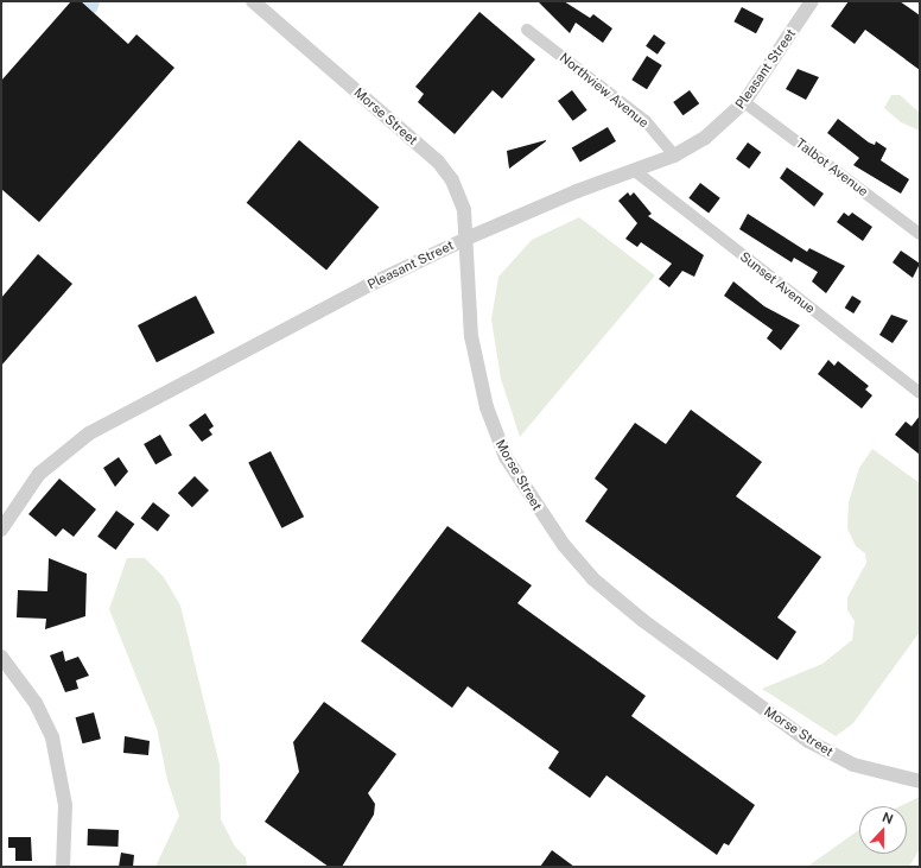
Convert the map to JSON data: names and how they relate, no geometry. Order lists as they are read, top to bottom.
{
  "streets": {
    "street": [
      "Pleasant Street",
      "Northview Avenue",
      "Morse Street",
      "Talbot Avenue",
      "Sunset Avenue"
    ]
  },
  "crossings": [
    ["Pleasant Street", "Northview Avenue"],
    ["Pleasant Street", "Morse Street"],
    ["Pleasant Street", "Talbot Avenue"],
    ["Pleasant Street", "Sunset Avenue"]
  ],
  "north": "top"
}
